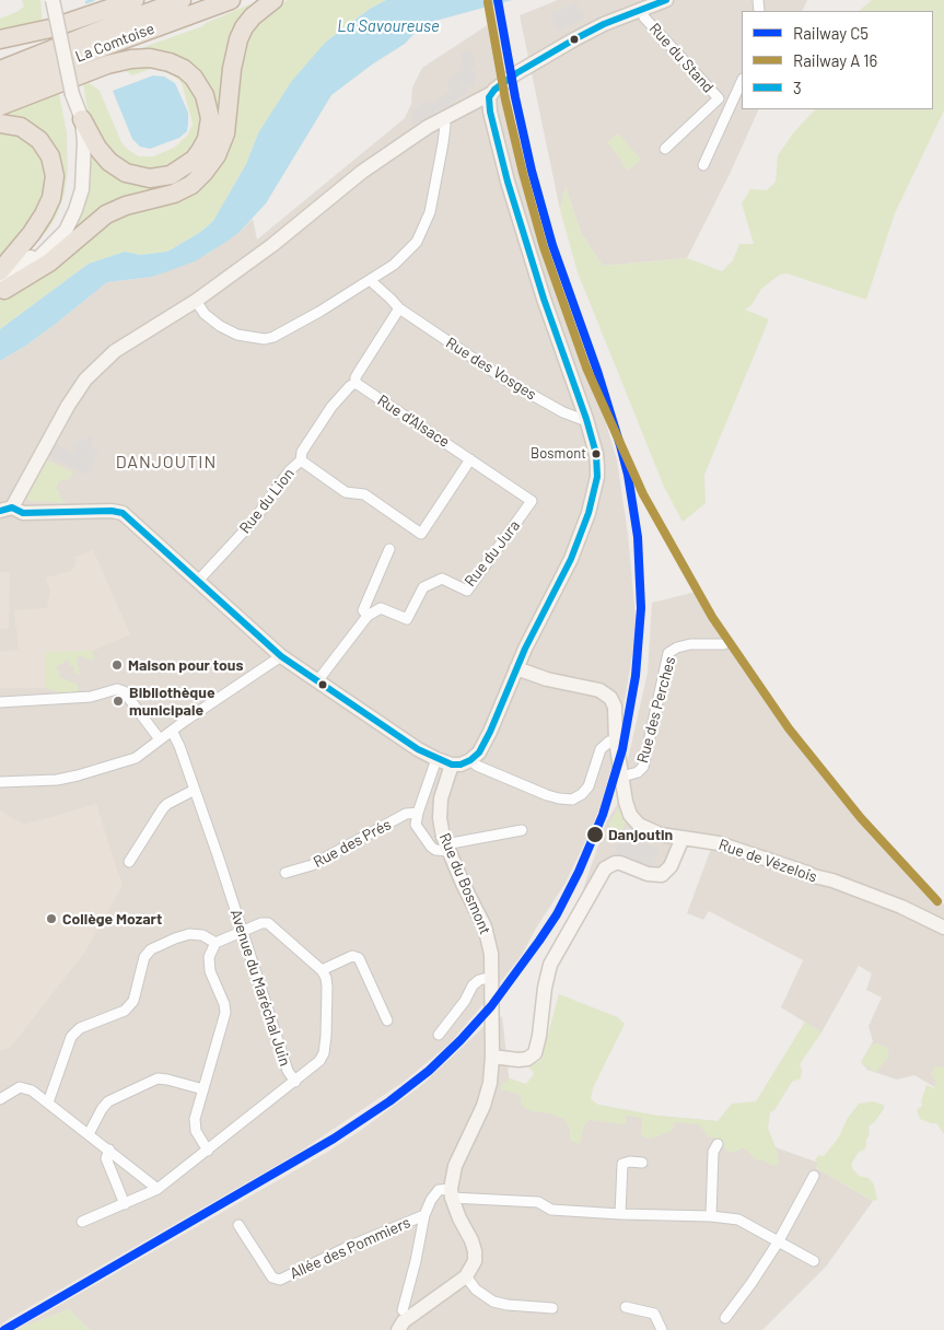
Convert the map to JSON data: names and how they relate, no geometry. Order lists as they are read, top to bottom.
{
  "streets": {
    "highway": ["La Comtoise"],
    "street": [
      "Rue du Stand",
      "Rue des Vosges",
      "Rue d'Alsace",
      "Rue du Lion",
      "Rue du Jura",
      "Rue des Perches",
      "Rue des Prés",
      "Rue de Vézelois",
      "Rue du Bosmont",
      "Avenue du Maréchal Juin",
      "Allée des Pommiers"
    ]
  },
  "crossings": [
    ["Rue des Vosges", "Rue du Lion"],
    ["Rue d'Alsace", "Rue du Lion"],
    ["Rue d'Alsace", "Rue du Jura"],
    ["Rue des Perches", "Rue de Vézelois"]
  ],
  "districts": ["DANJOUTIN"],
  "water": ["La Savoureuse"],
  "places": [
    "Bosmont",
    "Maison pour tous",
    "Bibliothèque municipale",
    "Danjoutin",
    "Collège Mozart"
  ],
  "lines": ["rail line C5", "transit line 3"],
  "legend": ["Railway C5", "Railway A 16", "3"]
}
